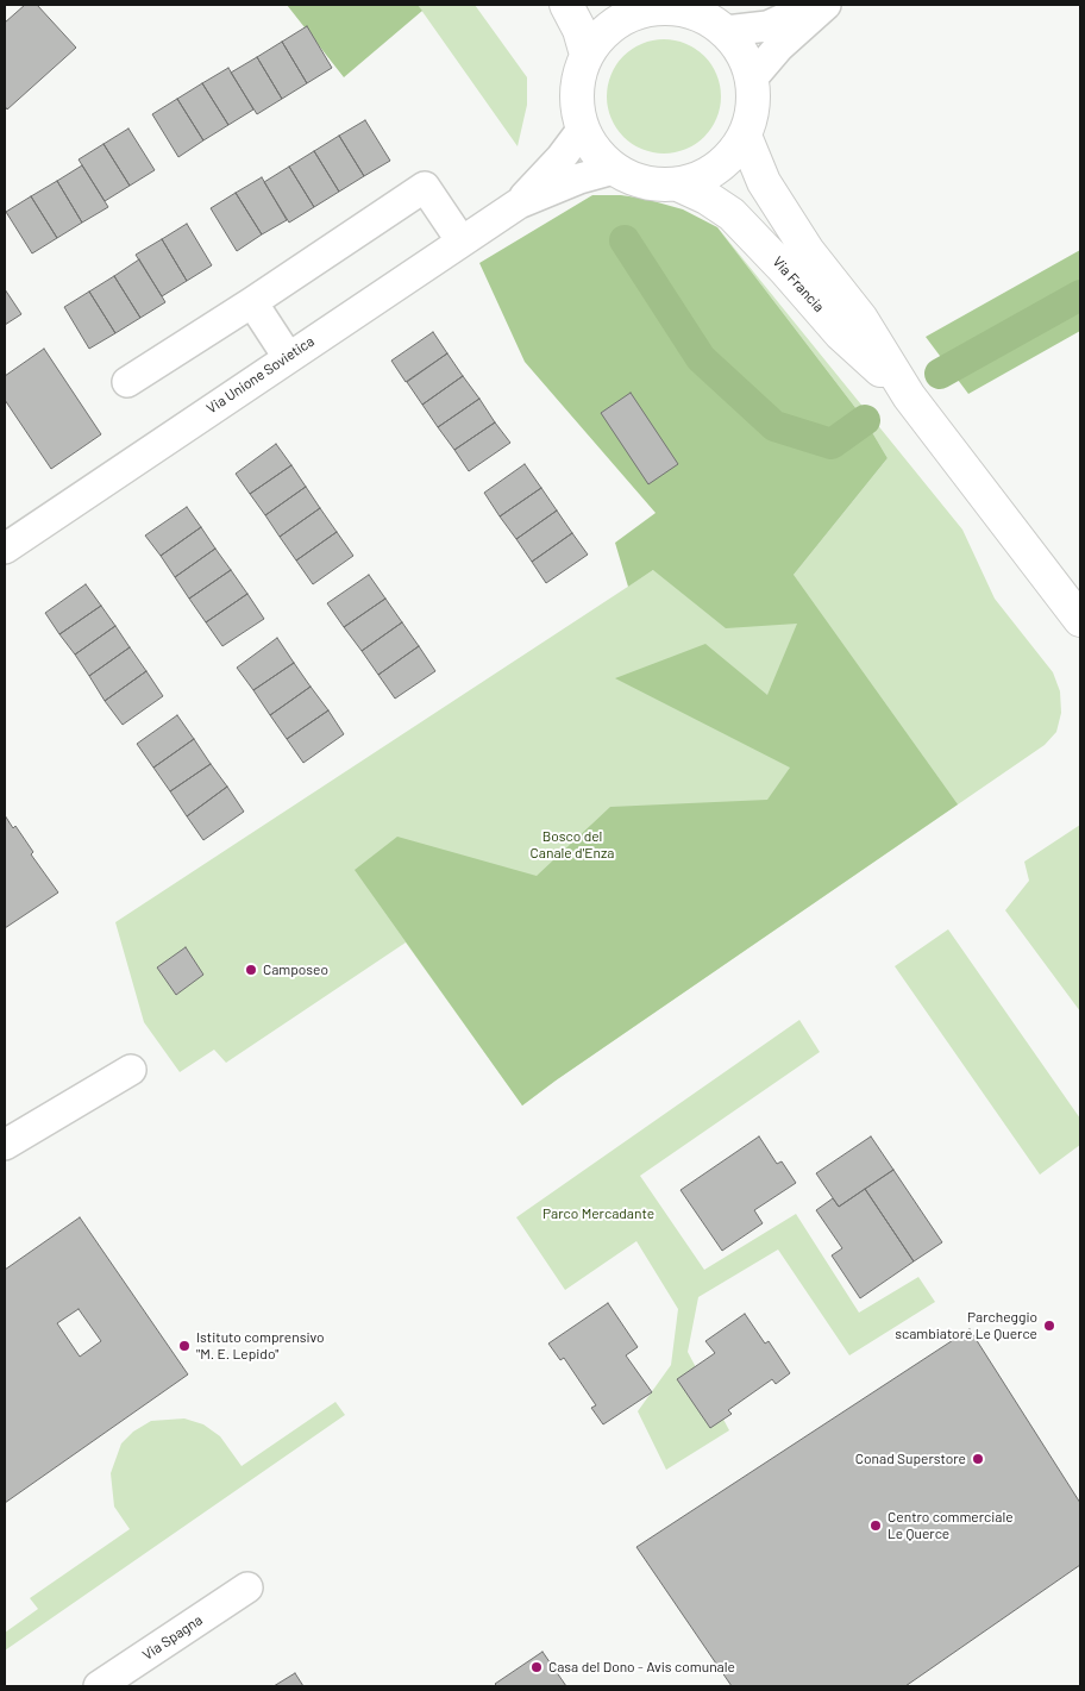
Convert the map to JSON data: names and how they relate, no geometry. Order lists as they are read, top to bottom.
{
  "streets": {
    "street": ["Via Francia", "Via Unione Sovietica", "Via Spagna"]
  },
  "crossings": [
    ["Via Francia", "Via Unione Sovietica"]
  ],
  "parks": ["Bosco del Canale d'Enza", "Parco Mercadante"],
  "places": [
    "Camposeo",
    "Parcheggio scambiatore Le Querce",
    "Istituto comprensivo \"M. E. Lepido\"",
    "Conad Superstore",
    "Centro commerciale Le Querce",
    "Casa del Dono - Avis comunale"
  ]
}
